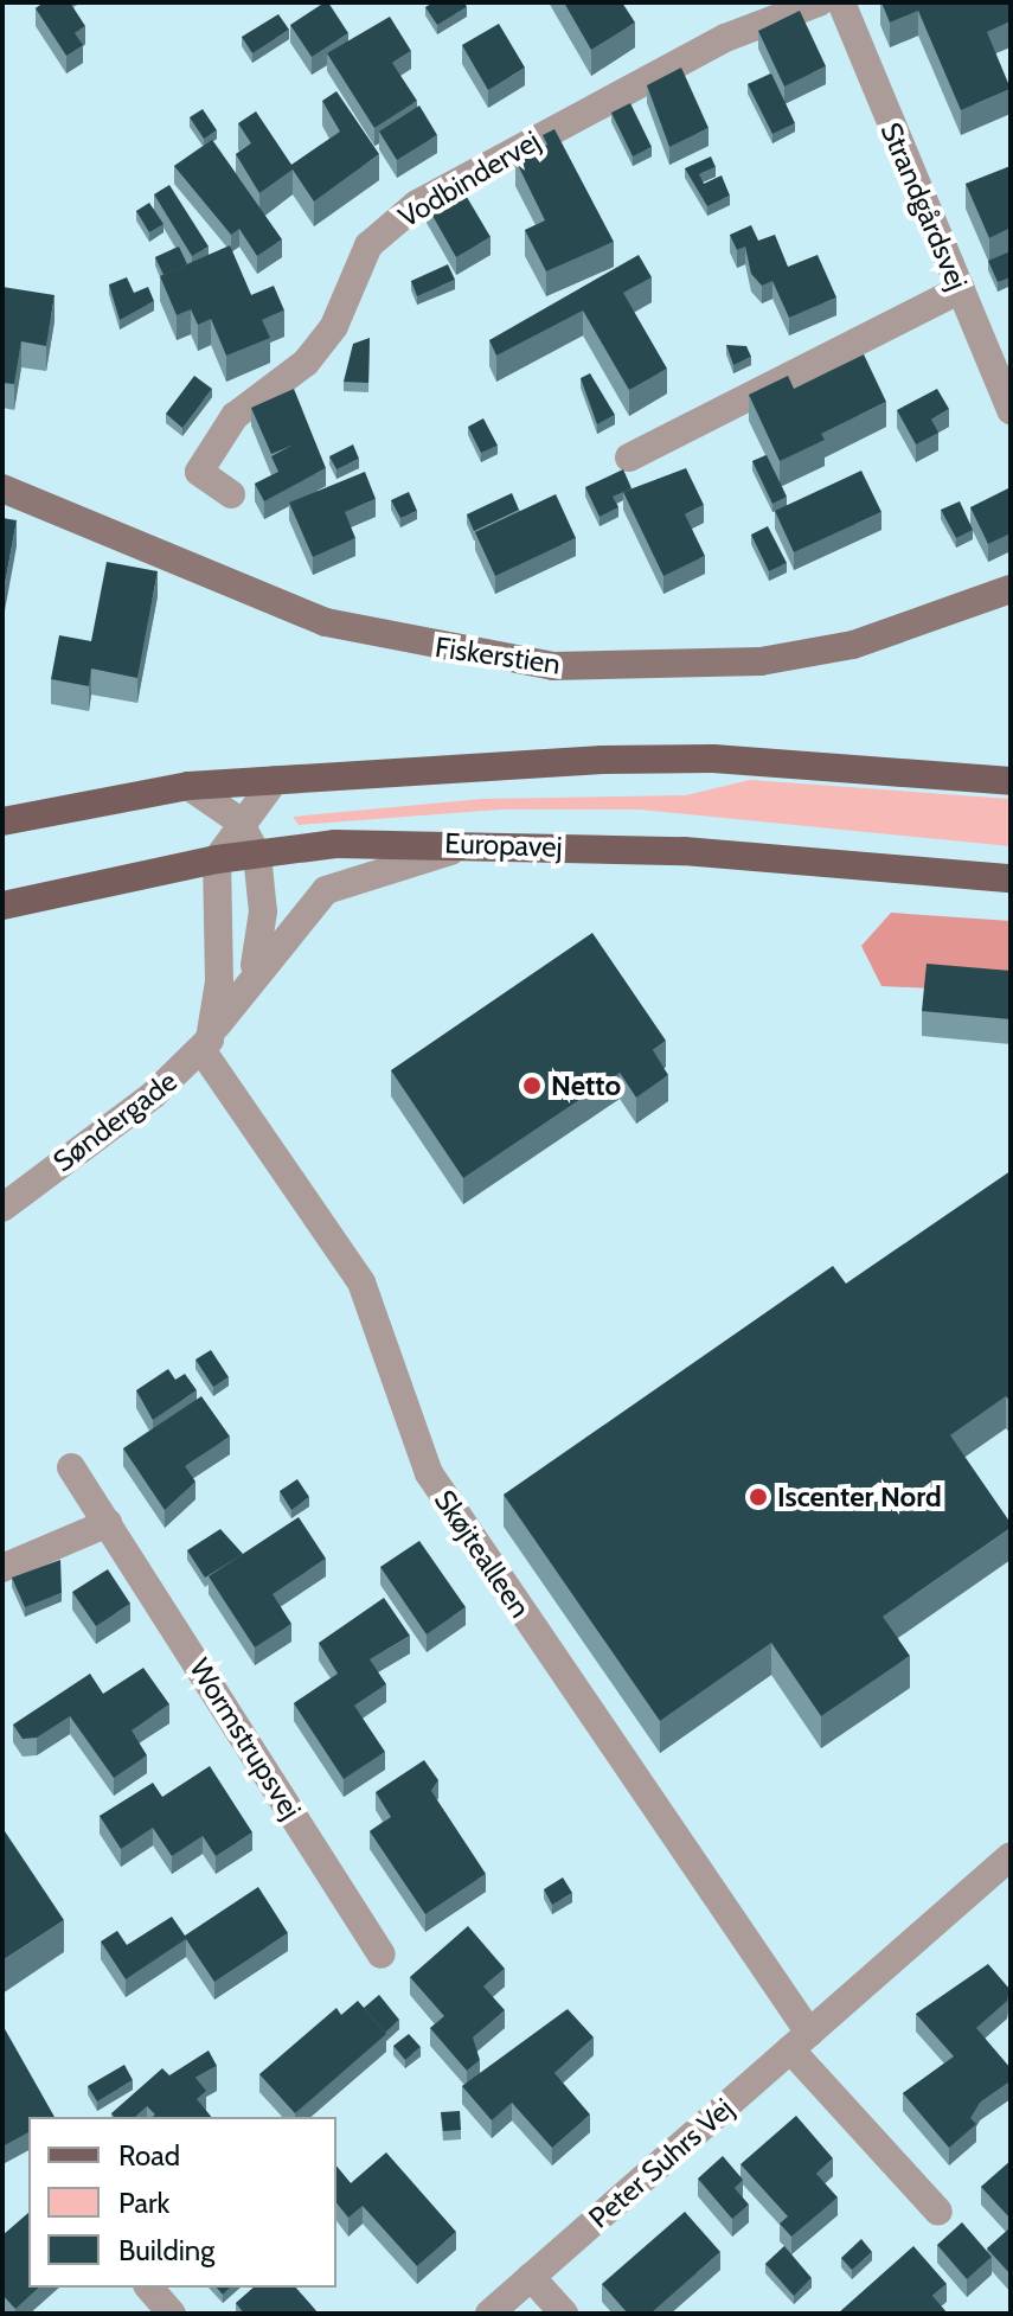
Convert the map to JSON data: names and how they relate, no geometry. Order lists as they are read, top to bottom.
{
  "streets": {
    "main road": ["Europavej"],
    "street": [
      "Vodbindervej",
      "Strandgårdsvej",
      "Fiskerstien",
      "Søndergade",
      "Skøjtealleen",
      "Wormstrupsvej",
      "Peter Suhrs Vej"
    ]
  },
  "crossings": [
    ["Europavej", "Søndergade"],
    ["Søndergade", "Skøjtealleen"],
    ["Skøjtealleen", "Peter Suhrs Vej"]
  ],
  "places": ["Netto", "Iscenter Nord"],
  "legend": ["Road", "Park", "Building"]
}
